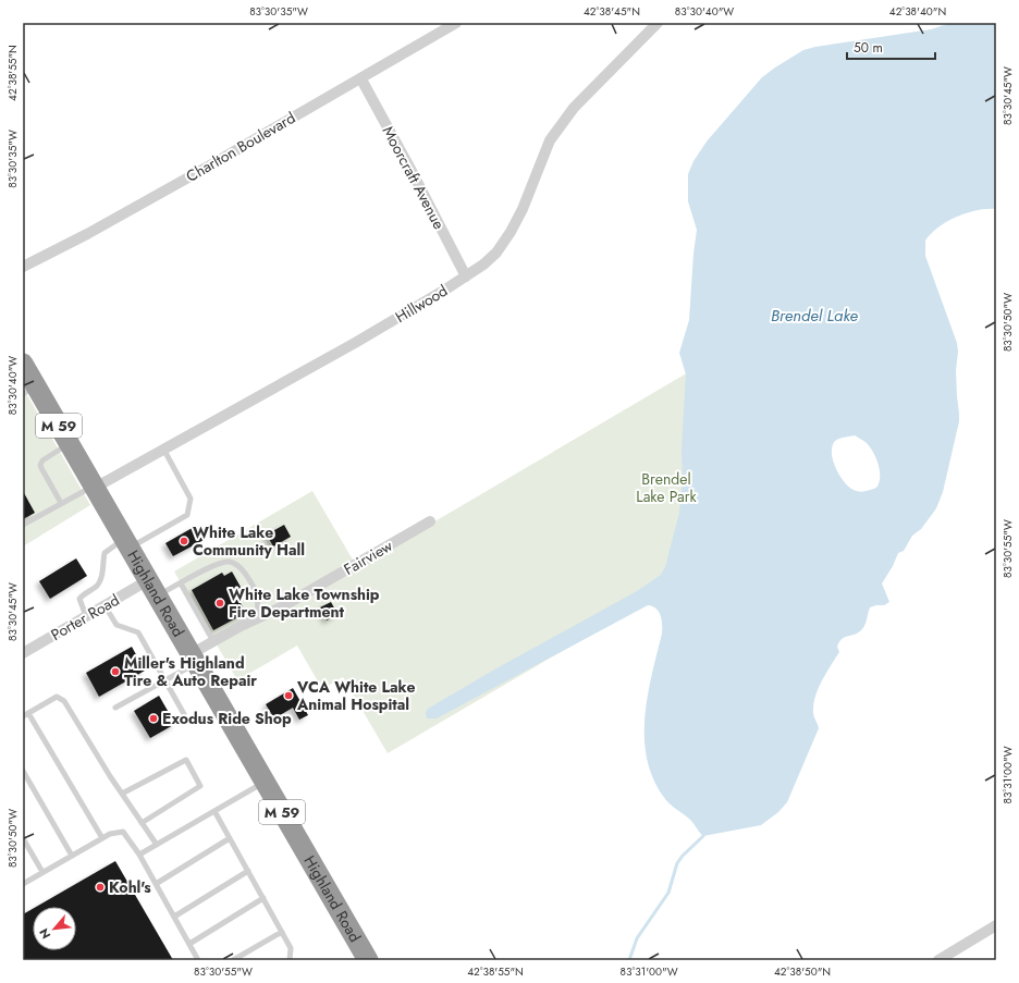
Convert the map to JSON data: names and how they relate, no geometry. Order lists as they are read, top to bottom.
{
  "streets": {
    "highway": ["M 59", "Highland Road"],
    "street": [
      "Charlton Boulevard",
      "Moorcraft Avenue",
      "Hillwood",
      "Fairview",
      "Porter Road"
    ]
  },
  "crossings": [
    ["Charlton Boulevard", "Moorcraft Avenue"],
    ["Moorcraft Avenue", "Hillwood"],
    ["Hillwood", "Highland Road"],
    ["Fairview", "Highland Road"],
    ["Highland Road", "Porter Road"]
  ],
  "water": ["Brendel Lake"],
  "parks": ["Brendel Lake Park"],
  "places": [
    "White Lake Community Hall",
    "White Lake Township Fire Department",
    "Miller's Highland Tire & Auto Repair",
    "VCA White Lake Animal Hospital",
    "Exodus Ride Shop",
    "Kohl's"
  ],
  "scale_bar": "50 m",
  "north": "bottom left",
  "coordinates": [
    "83°30'35\"W",
    "42°38'45\"N",
    "83°30'40\"W",
    "42°38'40\"N",
    "42°38'55\"N",
    "83°30'45\"W",
    "83°30'50\"W",
    "83°30'55\"W",
    "83°31'00\"W",
    "42°38'50\"N"
  ]
}
